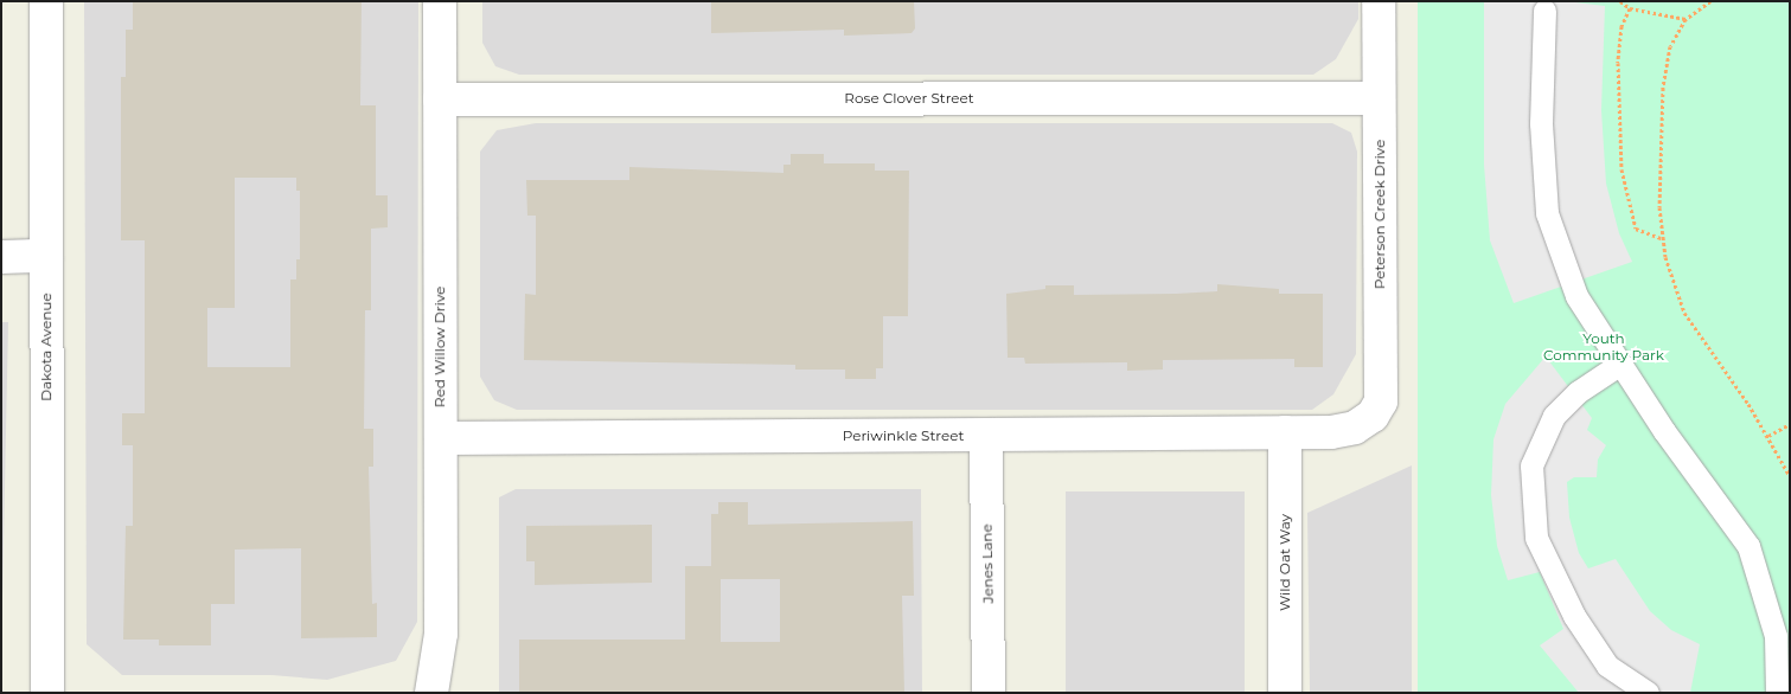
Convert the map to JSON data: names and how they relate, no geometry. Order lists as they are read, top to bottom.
{
  "streets": {
    "street": [
      "Rose Clover Street",
      "Peterson Creek Drive",
      "Dakota Avenue",
      "Red Willow Drive",
      "Periwinkle Street",
      "Wild Oat Way",
      "Jenes Lane"
    ]
  },
  "crossings": [
    ["Rose Clover Street", "Peterson Creek Drive"],
    ["Rose Clover Street", "Red Willow Drive"],
    ["Peterson Creek Drive", "Periwinkle Street"],
    ["Red Willow Drive", "Periwinkle Street"],
    ["Periwinkle Street", "Wild Oat Way"],
    ["Periwinkle Street", "Jenes Lane"]
  ],
  "parks": ["Youth Community Park"]
}
